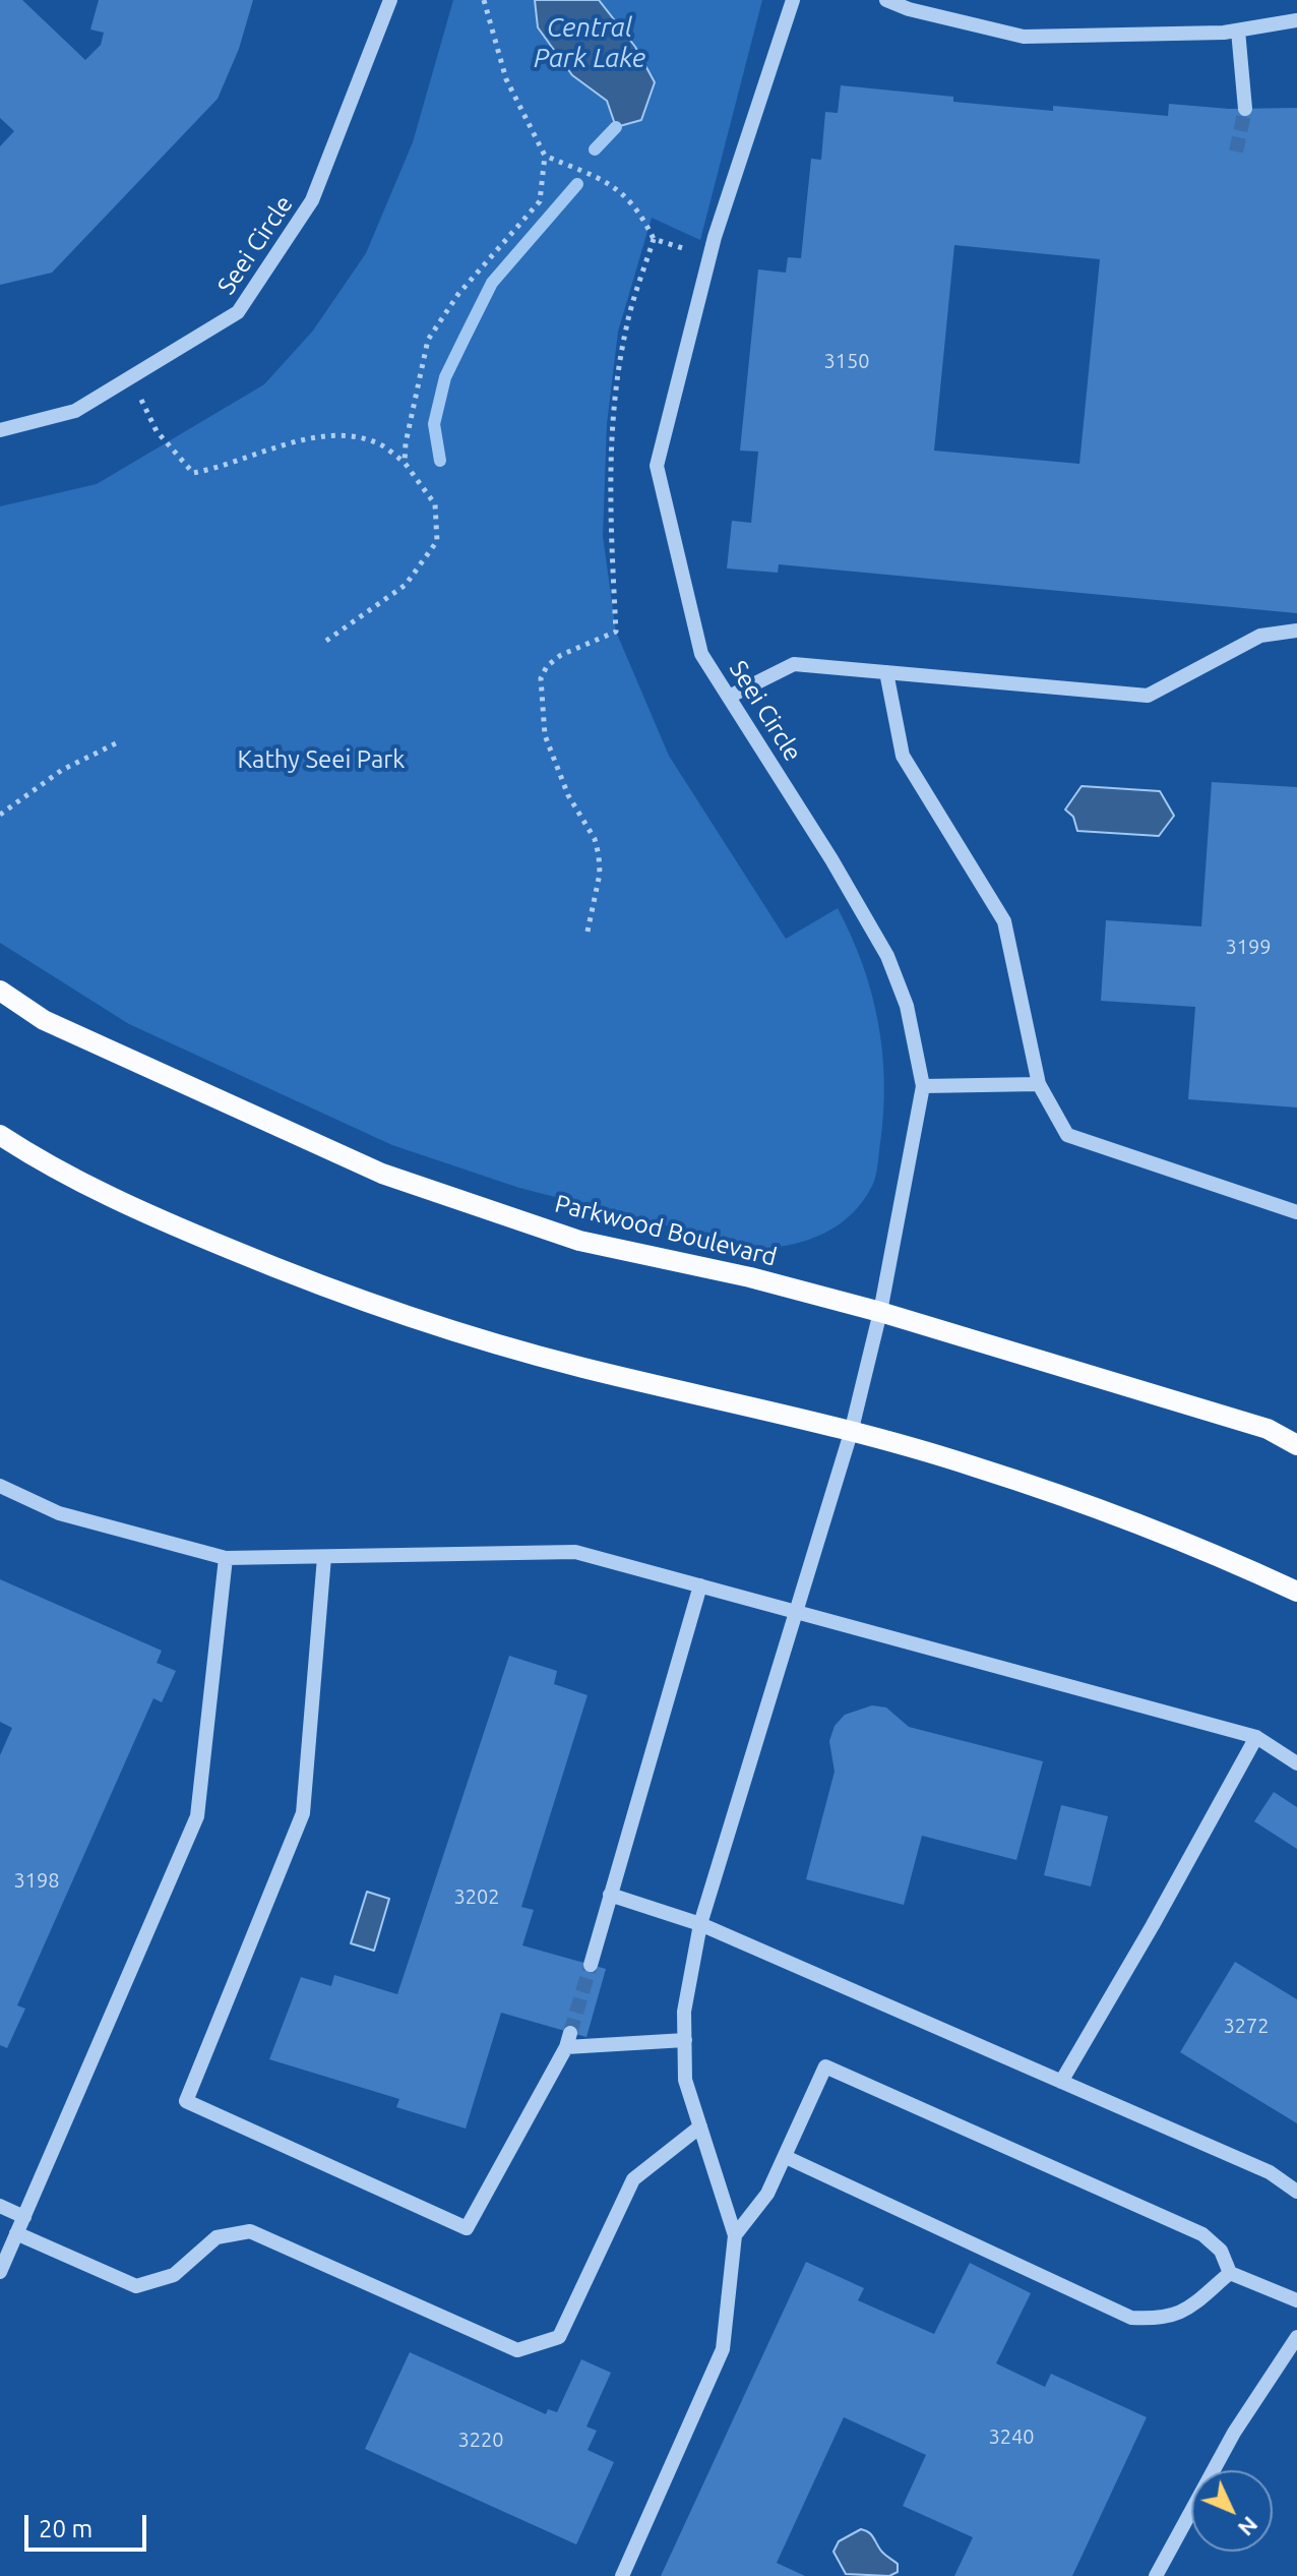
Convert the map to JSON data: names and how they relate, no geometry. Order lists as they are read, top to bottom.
{
  "streets": {
    "main road": ["Parkwood Boulevard"],
    "street": ["Seei Circle"]
  },
  "crossings": [
    ["Seei Circle", "Parkwood Boulevard"]
  ],
  "water": ["Central Park Lake"],
  "parks": ["Kathy Seei Park"],
  "house_numbers": [
    "3150",
    "3199",
    "3198",
    "3202",
    "3272",
    "3240",
    "3220"
  ],
  "scale_bar": "20 m",
  "north": "bottom right"
}
